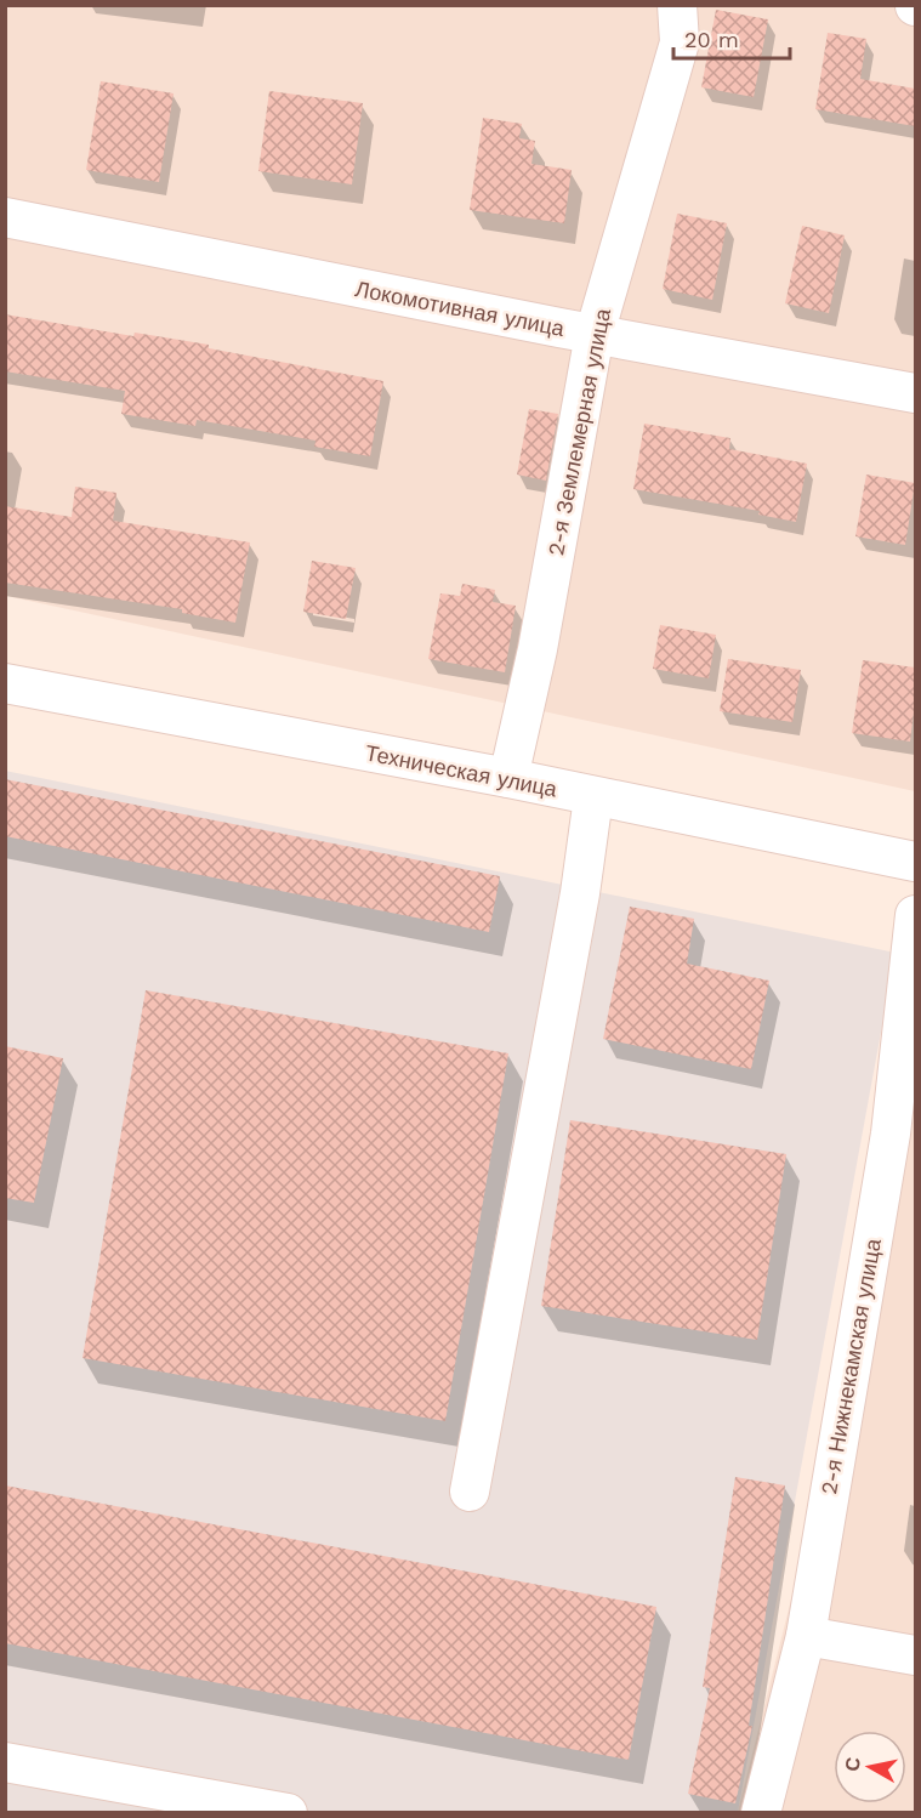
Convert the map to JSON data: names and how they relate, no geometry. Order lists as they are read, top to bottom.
{
  "streets": {
    "street": [
      "Локомотивная улица",
      "2-я Землемерная улица",
      "Техническая улица",
      "2-я Нижнекамская улица"
    ]
  },
  "crossings": [
    ["Локомотивная улица", "2-я Землемерная улица"],
    ["2-я Землемерная улица", "Техническая улица"]
  ],
  "scale_bar": "20 m",
  "north": "left"
}
